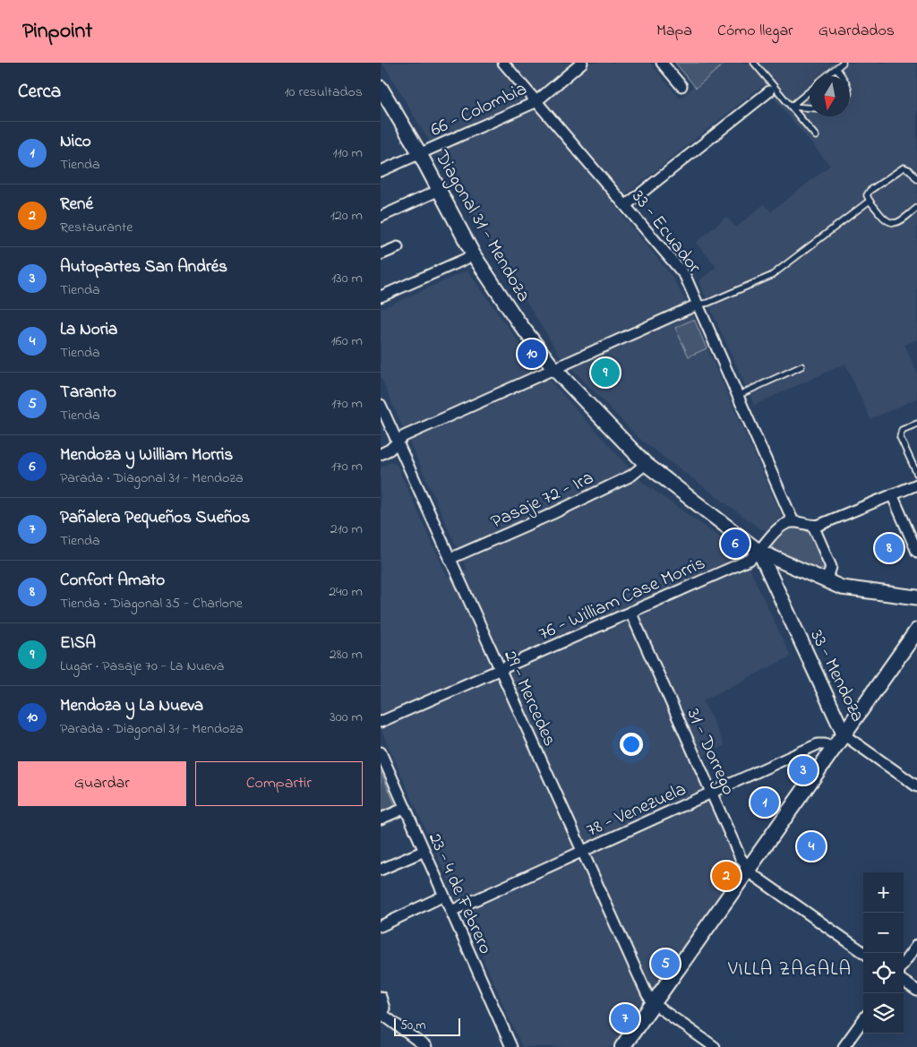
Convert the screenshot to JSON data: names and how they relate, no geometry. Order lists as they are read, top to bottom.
{
  "streets": {
    "street": [
      "66 - Colombia",
      "Diagonal 31 - Mendoza",
      "33 - Ecuador",
      "Pasaje 72 - Ira",
      "76 - William Case Morris",
      "33 - Mendoza",
      "29 - Mercedes",
      "31 - Dorrego",
      "78 - Venezuela",
      "23 - 4 de Febrero"
    ]
  },
  "crossings": [
    ["66 - Colombia", "Diagonal 31 - Mendoza"],
    ["66 - Colombia", "33 - Ecuador"],
    ["Diagonal 31 - Mendoza", "Pasaje 72 - Ira"],
    ["Diagonal 31 - Mendoza", "76 - William Case Morris"],
    ["Diagonal 31 - Mendoza", "33 - Mendoza"],
    ["33 - Ecuador", "76 - William Case Morris"],
    ["Pasaje 72 - Ira", "29 - Mercedes"],
    ["76 - William Case Morris", "33 - Mendoza"],
    ["76 - William Case Morris", "29 - Mercedes"],
    ["76 - William Case Morris", "31 - Dorrego"],
    ["29 - Mercedes", "78 - Venezuela"],
    ["31 - Dorrego", "78 - Venezuela"],
    ["78 - Venezuela", "23 - 4 de Febrero"]
  ],
  "districts": ["VILLA ZAGALA"],
  "scale_bar": "50 m",
  "north": "bottom",
  "page": {
    "header": "Pinpoint",
    "nav": ["Mapa", "Cómo llegar", "Guardados"],
    "heading": ["Cerca", "10 resultados"],
    "list": [
      {
        "mark": "1",
        "name": "Nico",
        "note": "Tienda",
        "value": "110 m"
      },
      {
        "mark": "2",
        "name": "René",
        "note": "Restaurante",
        "value": "120 m"
      },
      {
        "mark": "3",
        "name": "Autopartes San Andrés",
        "note": "Tienda",
        "value": "130 m"
      },
      {
        "mark": "4",
        "name": "La Noria",
        "note": "Tienda",
        "value": "160 m"
      },
      {
        "mark": "5",
        "name": "Taranto",
        "note": "Tienda",
        "value": "170 m"
      },
      {
        "mark": "6",
        "name": "Mendoza y William Morris",
        "note": "Parada · Diagonal 31 - Mendoza",
        "value": "170 m"
      },
      {
        "mark": "7",
        "name": "Pañalera Pequeños Sueños",
        "note": "Tienda",
        "value": "210 m"
      },
      {
        "mark": "8",
        "name": "Confort Amato",
        "note": "Tienda · Diagonal 35 - Charlone",
        "value": "240 m"
      },
      {
        "mark": "9",
        "name": "EISA",
        "note": "Lugar · Pasaje 70 - La Nueva",
        "value": "280 m"
      },
      {
        "mark": "10",
        "name": "Mendoza y La Nueva",
        "note": "Parada · Diagonal 31 - Mendoza",
        "value": "300 m"
      }
    ],
    "pins": [
      "10",
      "9",
      "6",
      "8",
      "3",
      "1",
      "4",
      "2",
      "5",
      "7"
    ],
    "buttons": ["Guardar", "Compartir"],
    "map_buttons": ["+", "−"],
    "scale": "50 m"
  }
}
